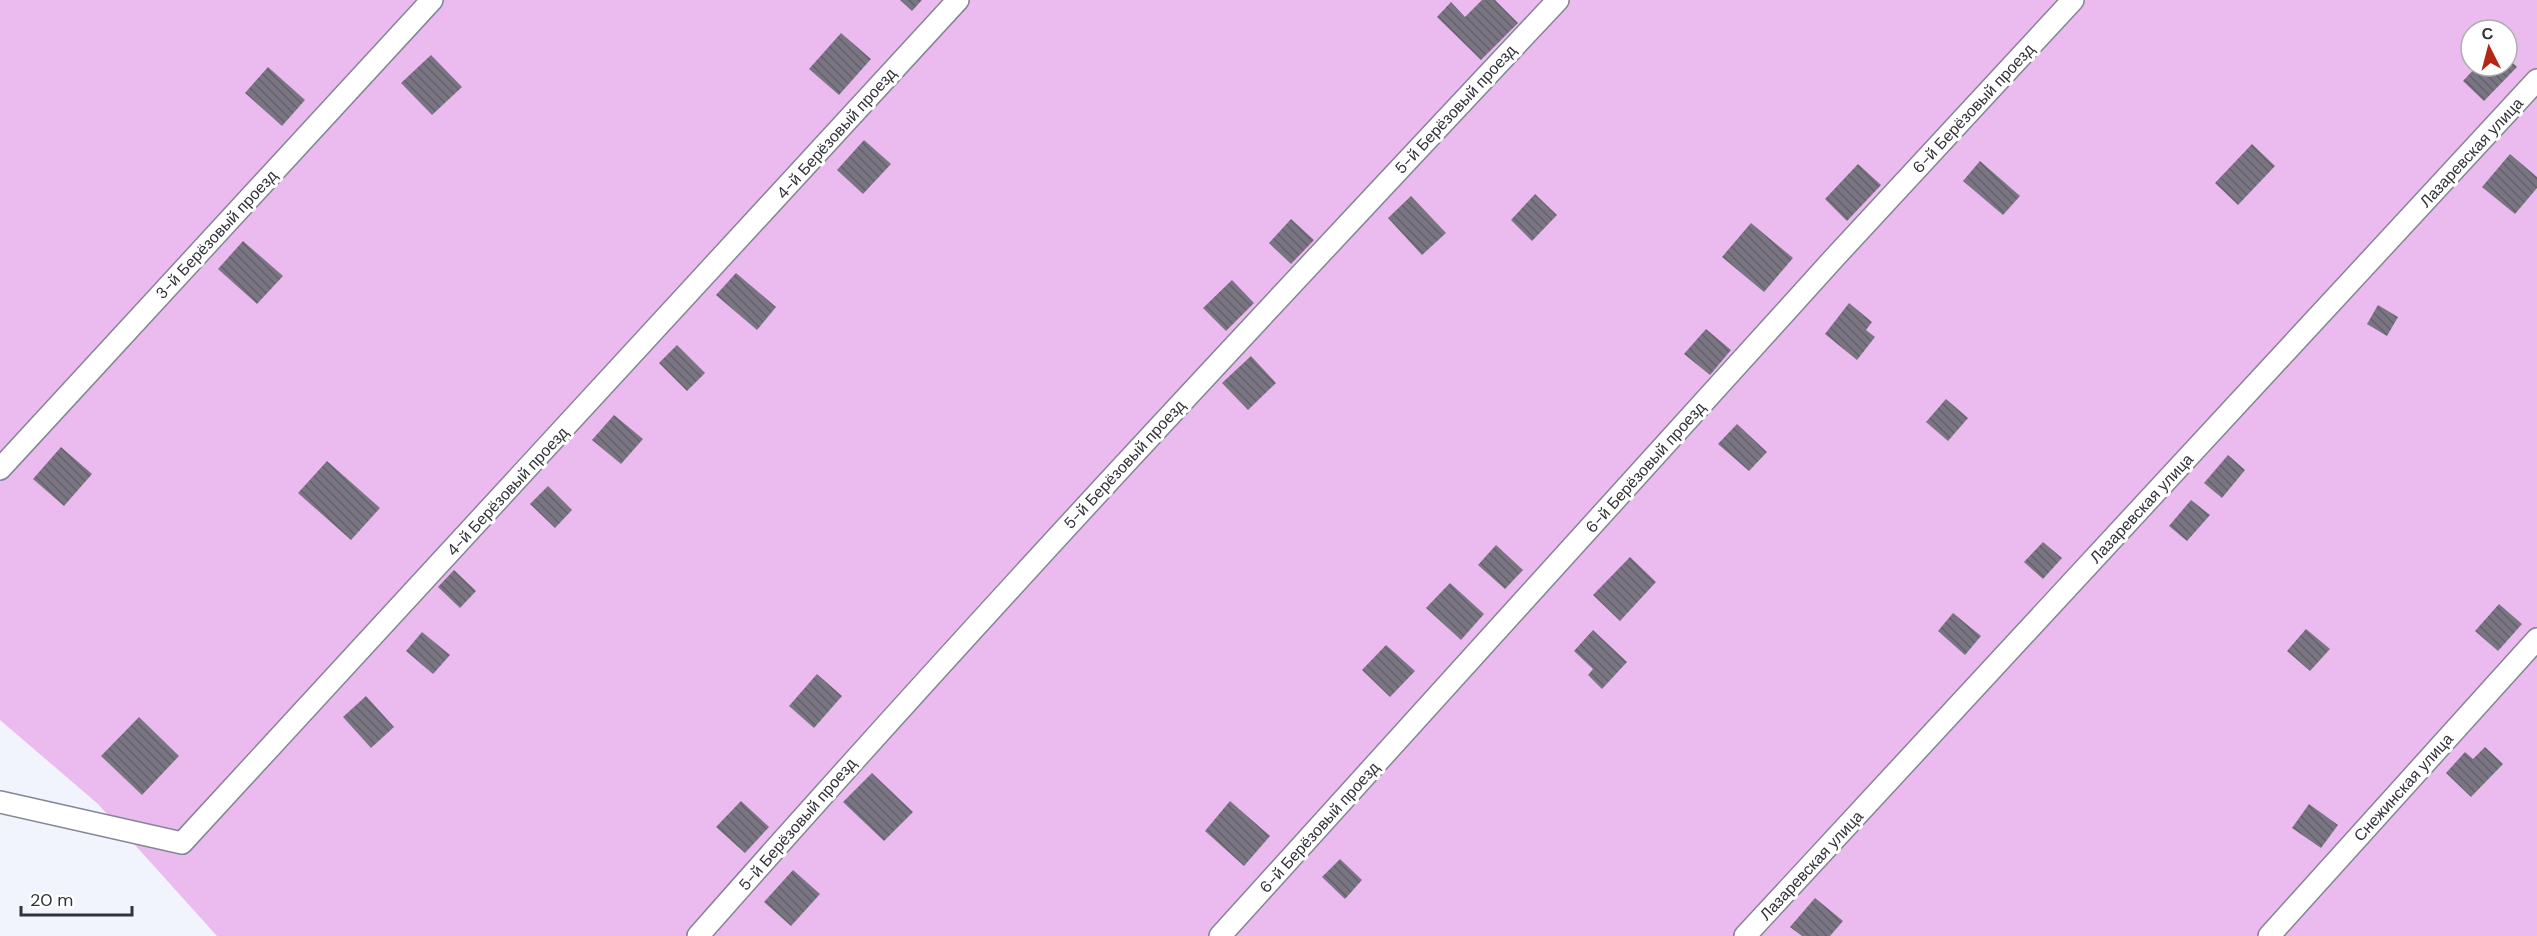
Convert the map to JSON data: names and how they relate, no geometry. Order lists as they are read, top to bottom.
{
  "streets": {
    "lane": [
      "6-й Берёзовый проезд",
      "5-й Берёзовый проезд",
      "4-й Берёзовый проезд",
      "Лазаревская улица",
      "3-й Берёзовый проезд",
      "Снежинская улица"
    ]
  },
  "scale_bar": "20 m",
  "north": "top"
}
